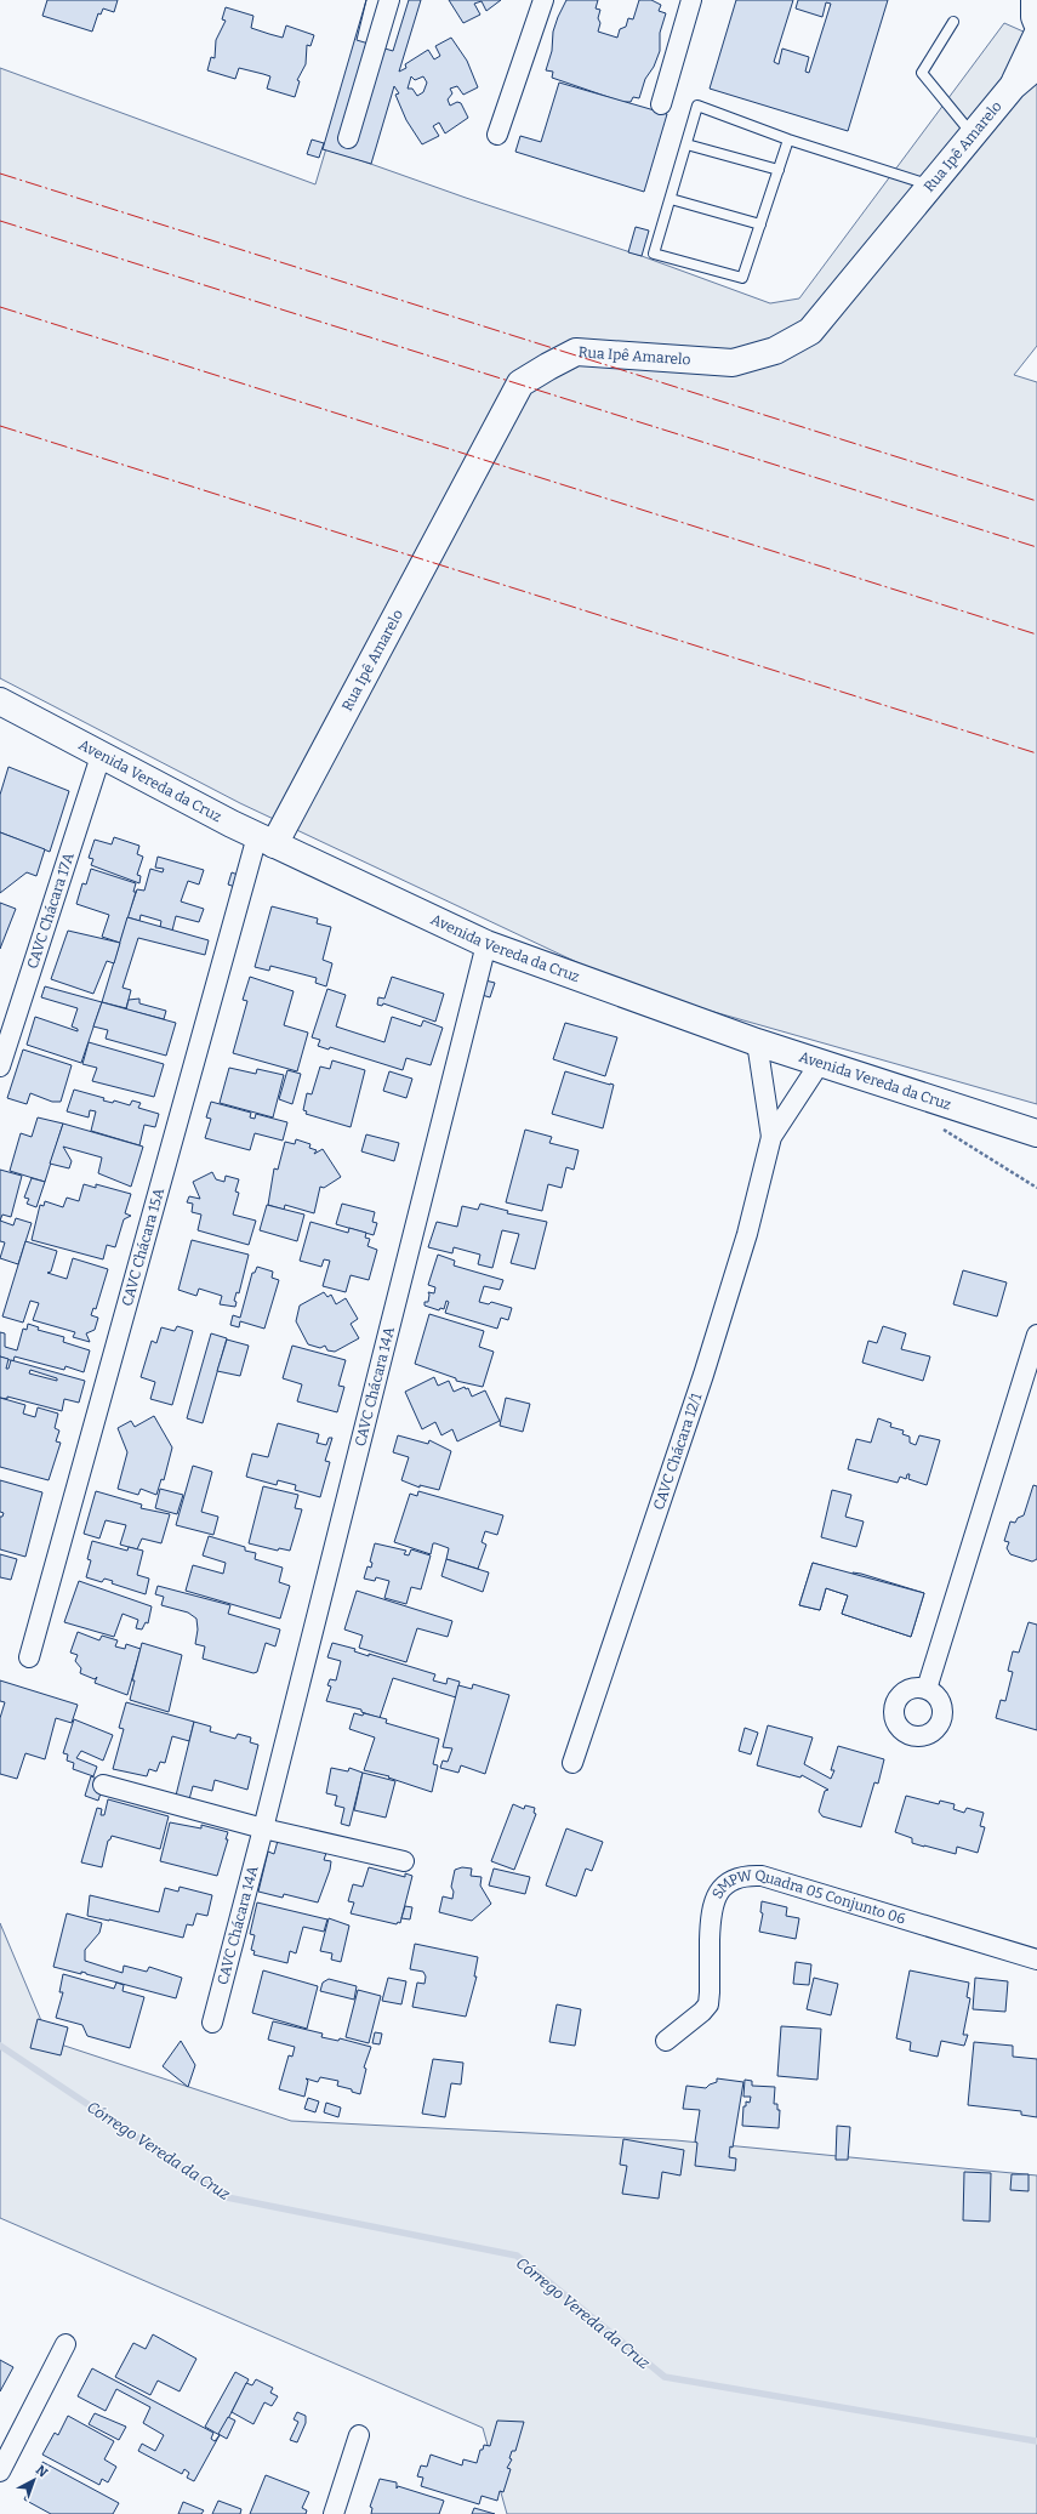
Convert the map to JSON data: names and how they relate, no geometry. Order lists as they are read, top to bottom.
{
  "streets": {
    "street": [
      "Rua Ipê Amarelo",
      "Avenida Vereda da Cruz",
      "CAVC Chácara 17A",
      "CAVC Chácara 15A",
      "CAVC Chácara 14A",
      "CAVC Chácara 12/1",
      "SMPW Quadra 05 Conjunto 06"
    ]
  },
  "crossings": [
    ["Rua Ipê Amarelo", "Avenida Vereda da Cruz"],
    ["Rua Ipê Amarelo", "CAVC Chácara 15A"],
    ["Avenida Vereda da Cruz", "CAVC Chácara 17A"],
    ["Avenida Vereda da Cruz", "CAVC Chácara 15A"],
    ["Avenida Vereda da Cruz", "CAVC Chácara 14A"],
    ["Avenida Vereda da Cruz", "CAVC Chácara 12/1"]
  ],
  "water": ["Córrego Vereda da Cruz"],
  "north": "top right"
}
